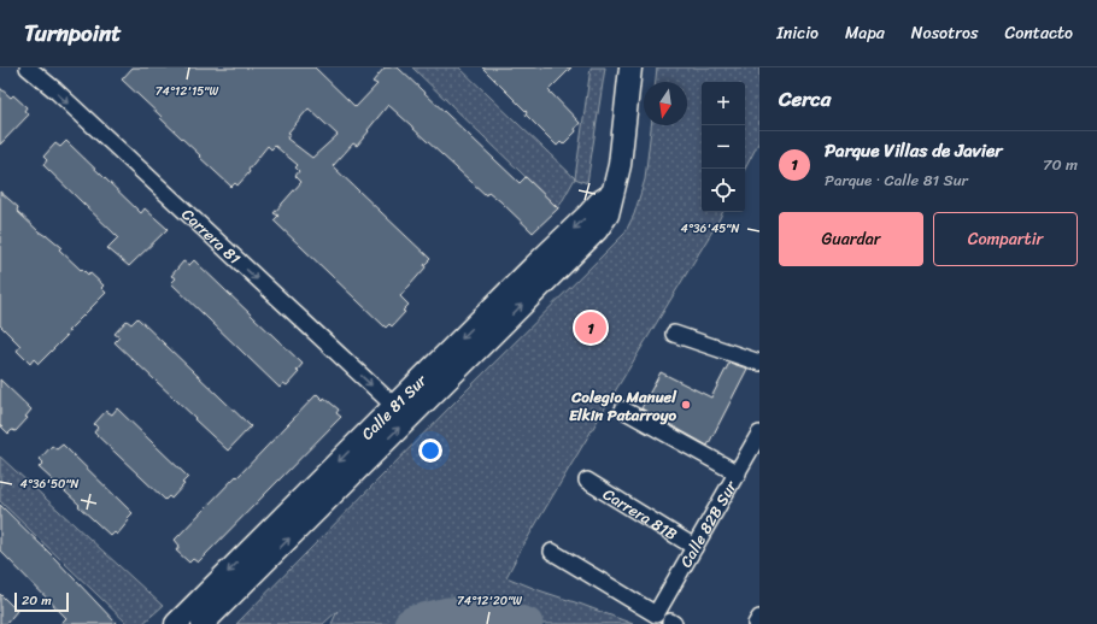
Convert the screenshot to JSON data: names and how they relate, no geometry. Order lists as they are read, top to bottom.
{
  "streets": {
    "street": [
      "Carrera 81",
      "Calle 81 Sur",
      "Carrera 81B",
      "Calle 82B Sur"
    ]
  },
  "crossings": [
    ["Carrera 81", "Calle 81 Sur"],
    ["Carrera 81B", "Calle 82B Sur"]
  ],
  "one_way": ["Carrera 81"],
  "places": ["Colegio Manuel Elkin Patarroyo"],
  "scale_bar": "20 m",
  "north": "bottom",
  "page": {
    "header": "Turnpoint",
    "nav": [
      "Inicio",
      "Mapa",
      "Nosotros",
      "Contacto"
    ],
    "heading": "Cerca",
    "map_buttons": ["+", "−"],
    "list": [
      {
        "mark": "1",
        "name": "Parque Villas de Javier",
        "note": "Parque · Calle 81 Sur",
        "value": "70 m"
      }
    ],
    "buttons": ["Guardar", "Compartir"],
    "pins": "1",
    "scale": "20 m"
  },
  "coordinates": [
    "74°12'15\"W",
    "4°36'45\"N",
    "4°36'50\"N",
    "74°12'20\"W"
  ]
}
